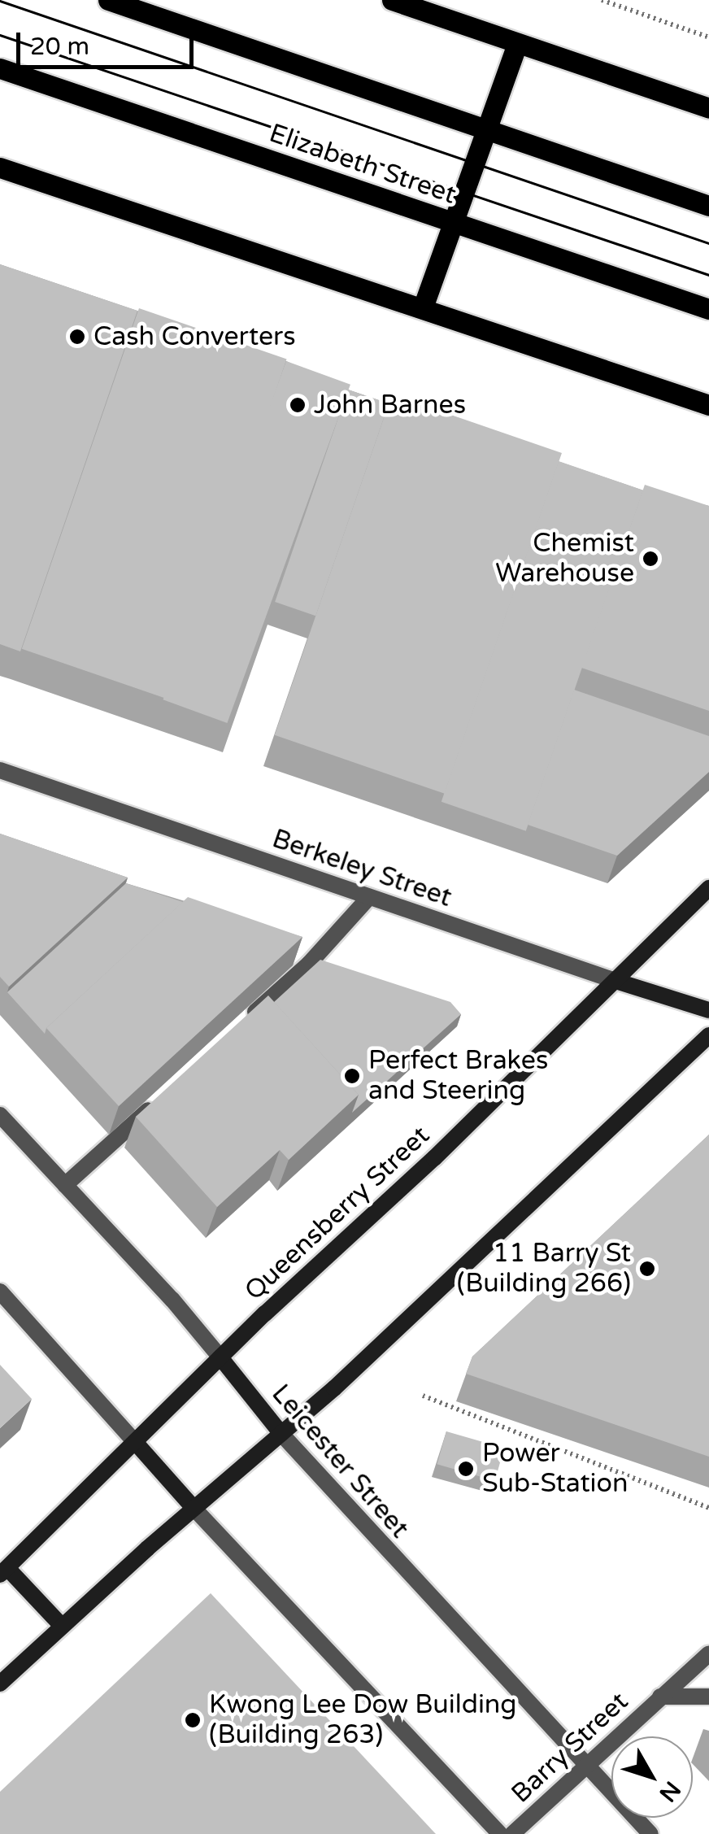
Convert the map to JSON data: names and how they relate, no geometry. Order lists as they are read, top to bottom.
{
  "streets": {
    "main road": [
      "Elizabeth Street",
      "Berkeley Street",
      "Queensberry Street",
      "Leicester Street"
    ],
    "street": ["Barry Street"]
  },
  "crossings": [
    ["Berkeley Street", "Queensberry Street"],
    ["Queensberry Street", "Leicester Street"],
    ["Leicester Street", "Barry Street"]
  ],
  "places": [
    "Cash Converters",
    "John Barnes",
    "Chemist Warehouse",
    "Perfect Brakes and Steering",
    "11 Barry St (Building 266)",
    "Power Sub-Station",
    "Kwong Lee Dow Building (Building 263)"
  ],
  "scale_bar": "20 m",
  "north": "bottom right"
}
